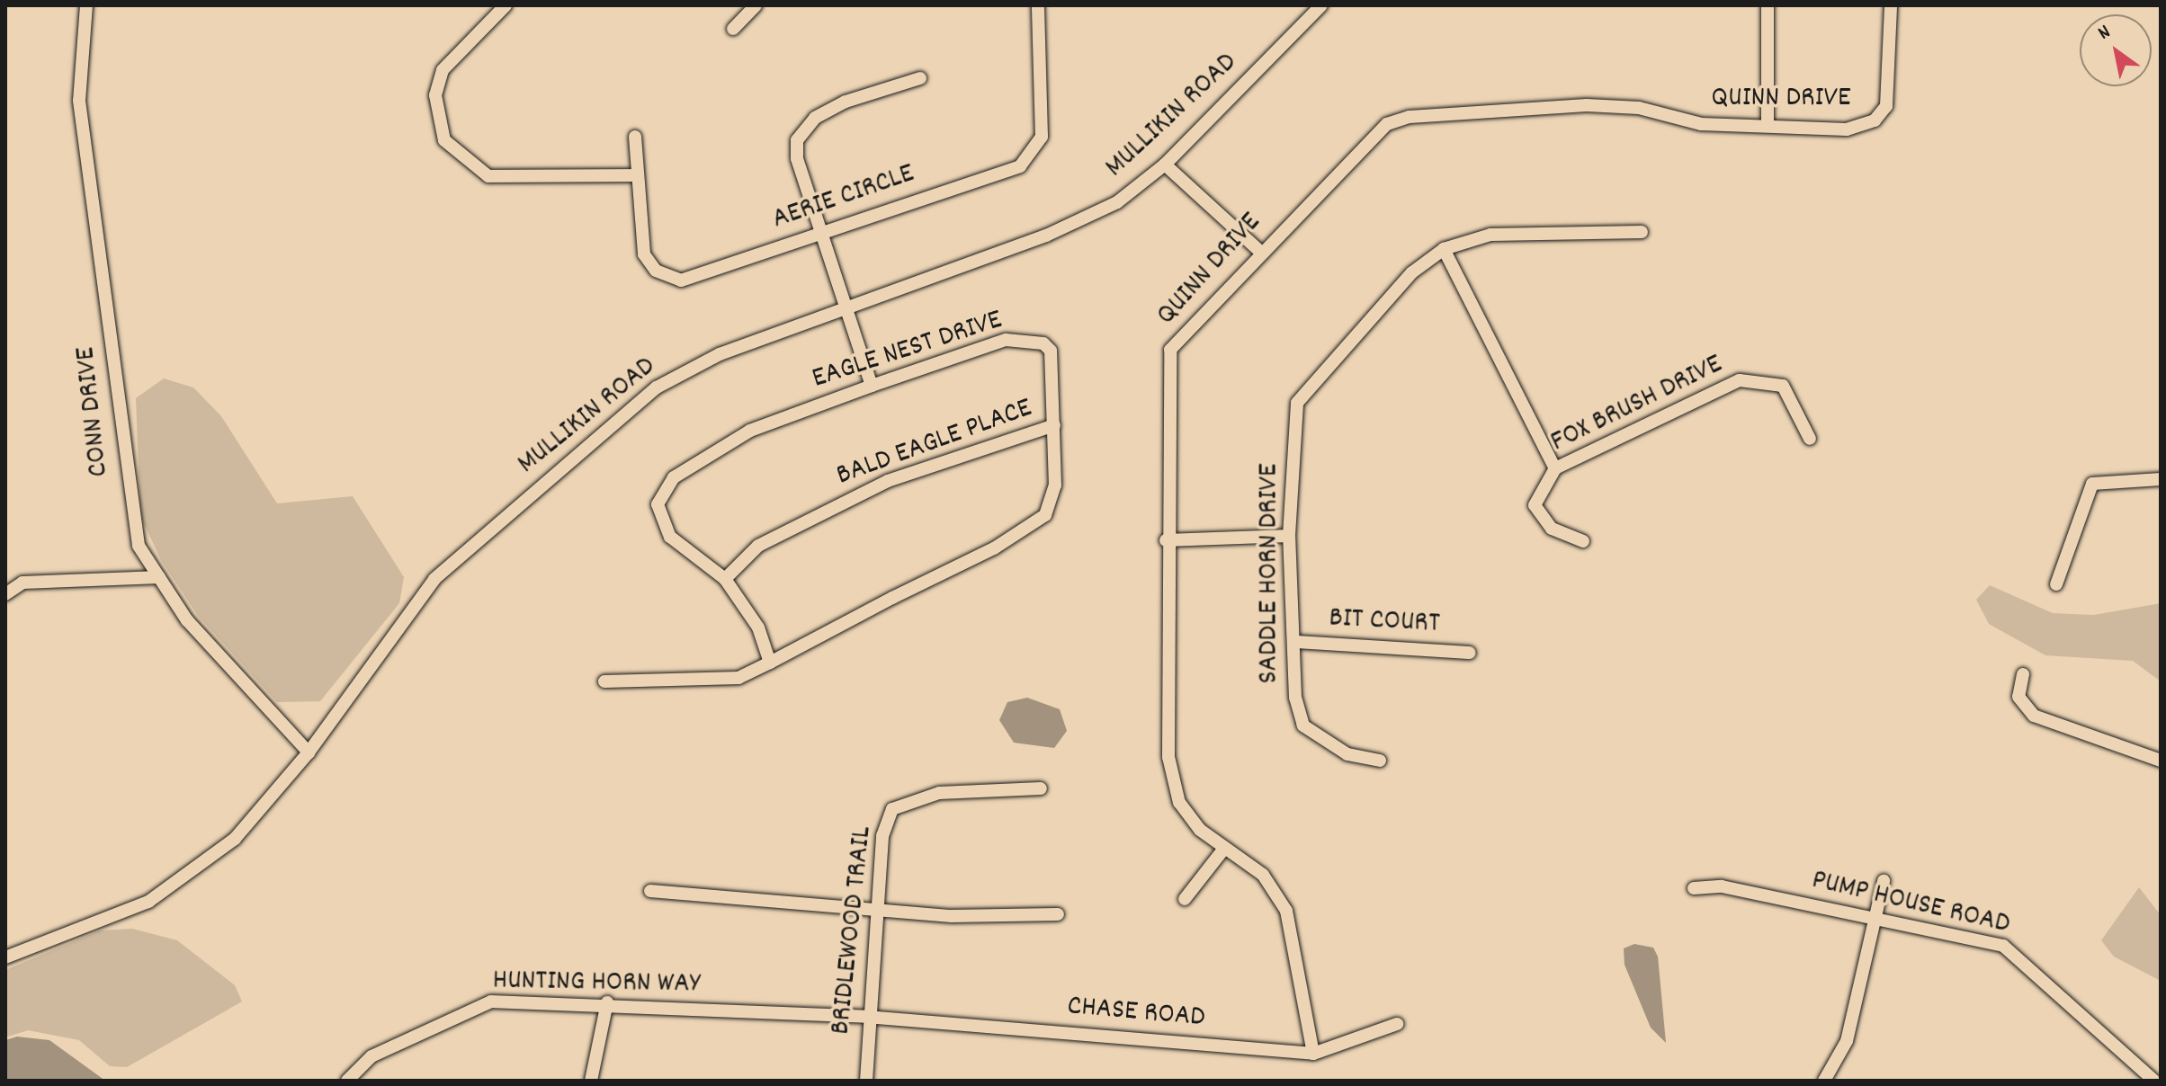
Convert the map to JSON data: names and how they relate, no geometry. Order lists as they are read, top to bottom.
{
  "streets": {
    "street": [
      "QUINN DRIVE",
      "MULLIKIN ROAD",
      "AERIE CIRCLE",
      "EAGLE NEST DRIVE",
      "FOX BRUSH DRIVE",
      "CONN DRIVE",
      "BALD EAGLE PLACE",
      "SADDLE HORN DRIVE",
      "BIT COURT",
      "PUMP HOUSE ROAD",
      "BRIDLEWOOD TRAIL",
      "HUNTING HORN WAY",
      "CHASE ROAD"
    ]
  },
  "crossings": [
    ["QUINN DRIVE", "CHASE ROAD"],
    ["MULLIKIN ROAD", "CONN DRIVE"],
    ["EAGLE NEST DRIVE", "BALD EAGLE PLACE"],
    ["SADDLE HORN DRIVE", "BIT COURT"],
    ["BRIDLEWOOD TRAIL", "HUNTING HORN WAY"],
    ["BRIDLEWOOD TRAIL", "CHASE ROAD"],
    ["HUNTING HORN WAY", "CHASE ROAD"]
  ],
  "north": "top left"
}
